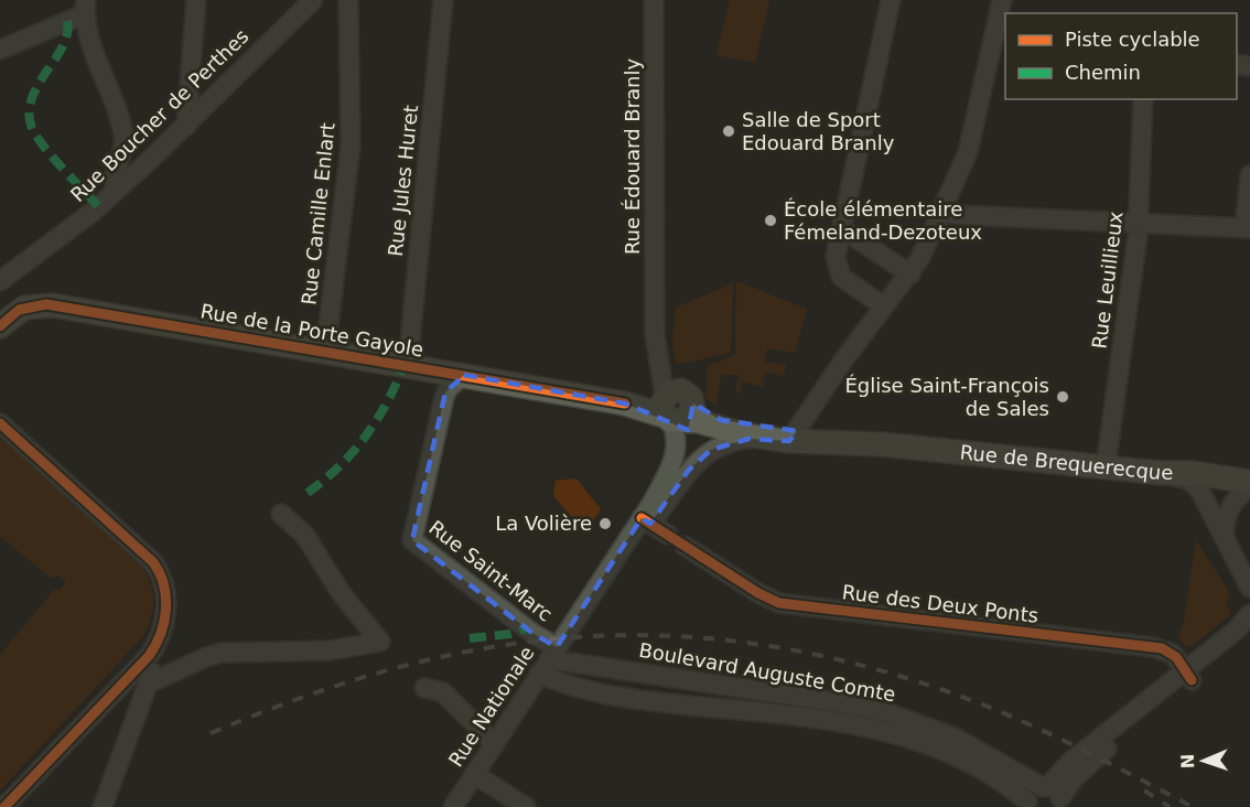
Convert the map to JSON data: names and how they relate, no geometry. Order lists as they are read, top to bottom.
{
  "streets": {
    "main road": ["Rue de la Porte Gayole", "Rue de Brequerecque"],
    "street": [
      "Rue Boucher de Perthes",
      "Rue Édouard Branly",
      "Rue Jules Huret",
      "Rue Camille Enlart",
      "Rue Leuillieux",
      "Rue Saint-Marc",
      "Rue des Deux Ponts",
      "Boulevard Auguste Comte",
      "Rue Nationale"
    ]
  },
  "crossings": [
    ["Rue Édouard Branly", "Rue de la Porte Gayole"],
    ["Rue Édouard Branly", "Rue de Brequerecque"],
    ["Rue Édouard Branly", "Rue Nationale"],
    ["Rue Jules Huret", "Rue de la Porte Gayole"],
    ["Rue Camille Enlart", "Rue de la Porte Gayole"],
    ["Rue Leuillieux", "Rue de Brequerecque"],
    ["Rue de la Porte Gayole", "Rue de Brequerecque"],
    ["Rue de la Porte Gayole", "Rue Saint-Marc"],
    ["Rue de la Porte Gayole", "Rue Nationale"],
    ["Rue de Brequerecque", "Rue Nationale"],
    ["Rue Saint-Marc", "Boulevard Auguste Comte"],
    ["Rue Saint-Marc", "Rue Nationale"],
    ["Boulevard Auguste Comte", "Rue Nationale"]
  ],
  "places": [
    "Salle de Sport Edouard Branly",
    "École élémentaire Fémeland-Dezoteux",
    "Église Saint-François de Sales",
    "La Volière"
  ],
  "legend": ["Piste cyclable", "Chemin"],
  "north": "left"
}
